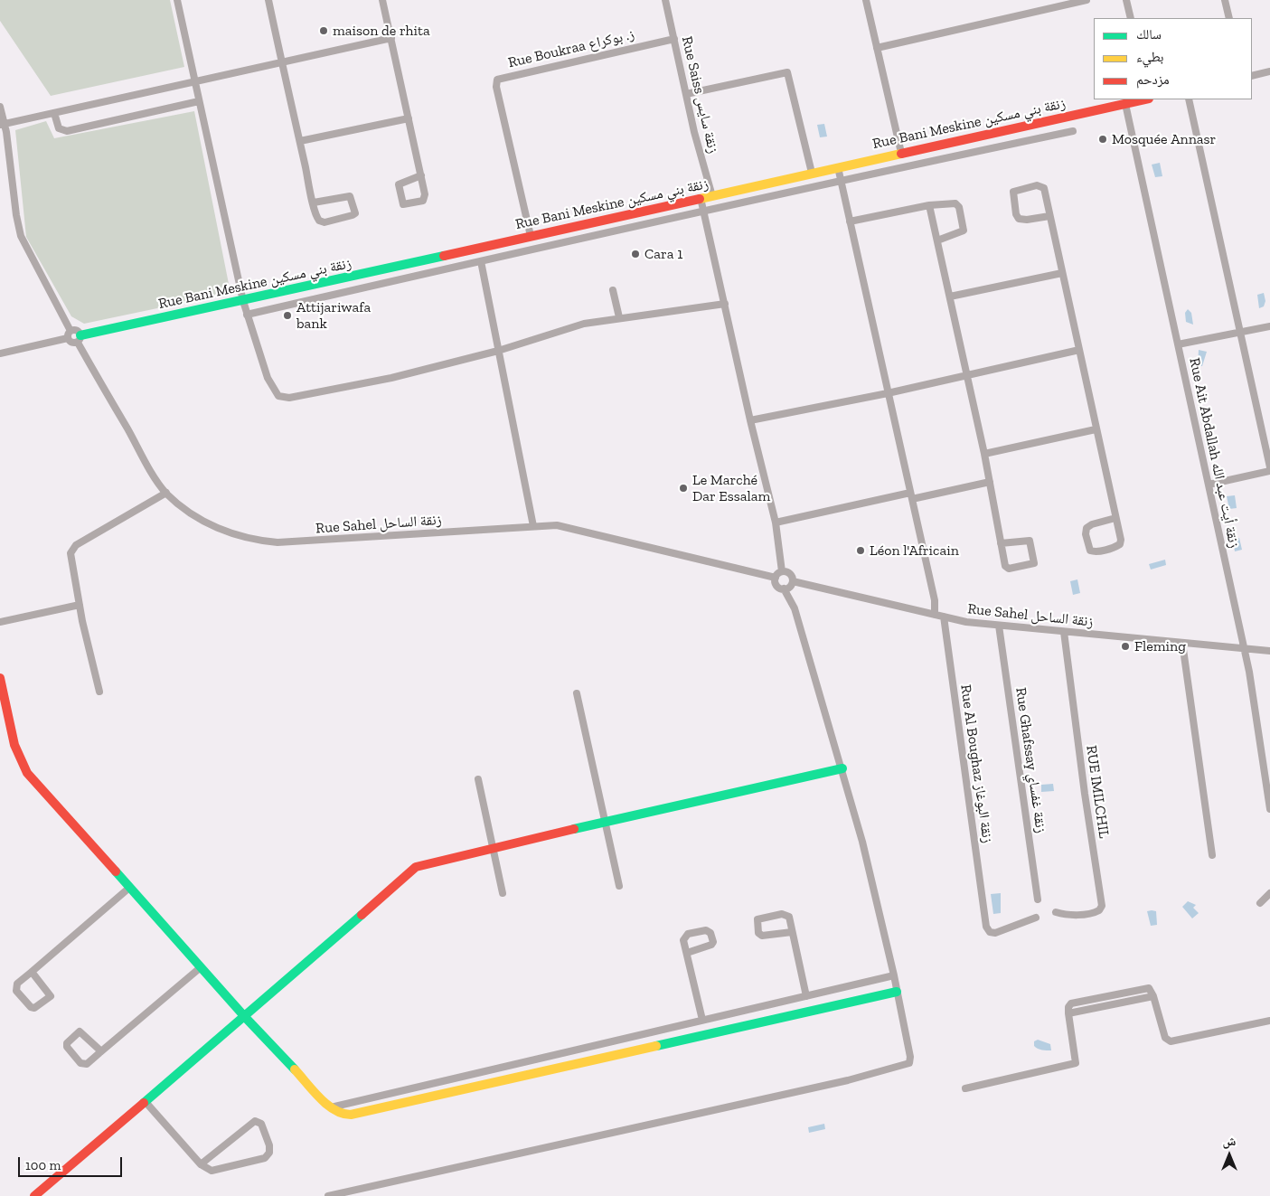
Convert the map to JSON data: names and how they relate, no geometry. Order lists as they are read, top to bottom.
{
  "streets": {
    "street": [
      "Rue Boukraa ز. بوكراع",
      "Rue Saiss زنقة سايس",
      "Rue Bani Meskine زنقة بني مسكين",
      "Rue Ait Abdallah زنقة أيت عبد الله",
      "Rue Sahel زنقة الساحل",
      "Rue Ghafssay زنقة غفساي",
      "Rue Al Boughaz زنقة البوغاز",
      "RUE IMILCHIL"
    ]
  },
  "crossings": [
    ["Rue Boukraa ز. بوكراع", "Rue Saiss زنقة سايس"],
    ["Rue Boukraa ز. بوكراع", "Rue Bani Meskine زنقة بني مسكين"],
    ["Rue Saiss زنقة سايس", "Rue Bani Meskine زنقة بني مسكين"],
    ["Rue Bani Meskine زنقة بني مسكين", "Rue Ait Abdallah زنقة أيت عبد الله"],
    ["Rue Bani Meskine زنقة بني مسكين", "Rue Sahel زنقة الساحل"],
    ["Rue Ait Abdallah زنقة أيت عبد الله", "Rue Sahel زنقة الساحل"],
    ["Rue Sahel زنقة الساحل", "Rue Ghafssay زنقة غفساي"],
    ["Rue Sahel زنقة الساحل", "Rue Al Boughaz زنقة البوغاز"],
    ["Rue Sahel زنقة الساحل", "RUE IMILCHIL"]
  ],
  "places": [
    "maison de rhita",
    "Mosquée Annasr",
    "Cara 1",
    "Attijariwafa bank",
    "Le Marché Dar Essalam",
    "Léon l'Africain",
    "Fleming"
  ],
  "legend": ["سالك", "بطيء", "مزدحم"],
  "scale_bar": "100 m",
  "north": "top"
}
